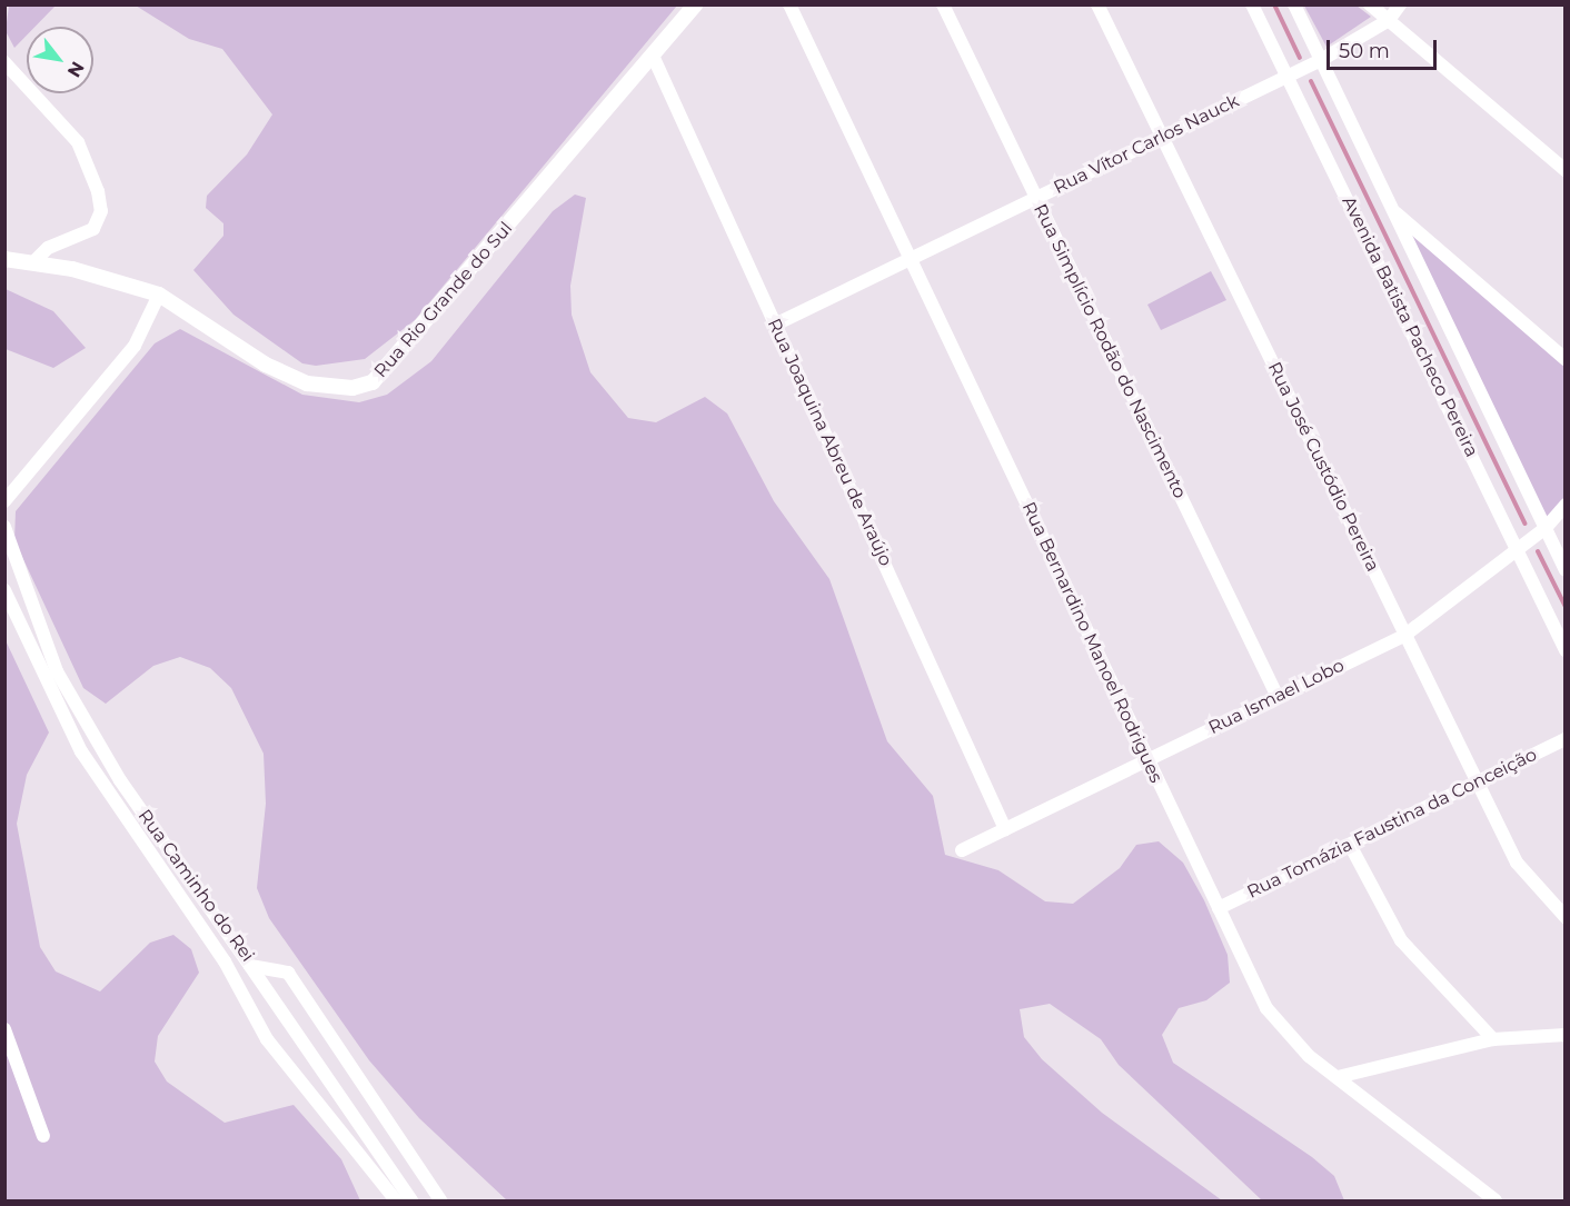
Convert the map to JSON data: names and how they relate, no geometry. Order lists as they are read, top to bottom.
{
  "streets": {
    "street": [
      "Rua Vítor Carlos Nauck",
      "Rua Rio Grande do Sul",
      "Avenida Batista Pacheco Pereira",
      "Rua Simplício Rodão do Nascimento",
      "Rua Joaquina Abreu de Araújo",
      "Rua José Custódio Pereira",
      "Rua Bernardino Manoel Rodrigues",
      "Rua Ismael Lobo",
      "Rua Tomázia Faustina da Conceição",
      "Rua Caminho do Rei"
    ]
  },
  "crossings": [
    ["Rua Vítor Carlos Nauck", "Avenida Batista Pacheco Pereira"],
    ["Rua Vítor Carlos Nauck", "Rua Simplício Rodão do Nascimento"],
    ["Rua Vítor Carlos Nauck", "Rua Joaquina Abreu de Araújo"],
    ["Rua Vítor Carlos Nauck", "Rua José Custódio Pereira"],
    ["Rua Vítor Carlos Nauck", "Rua Bernardino Manoel Rodrigues"],
    ["Rua Rio Grande do Sul", "Rua Joaquina Abreu de Araújo"],
    ["Avenida Batista Pacheco Pereira", "Rua Ismael Lobo"],
    ["Rua Simplício Rodão do Nascimento", "Rua Ismael Lobo"],
    ["Rua Joaquina Abreu de Araújo", "Rua Ismael Lobo"],
    ["Rua José Custódio Pereira", "Rua Ismael Lobo"],
    ["Rua José Custódio Pereira", "Rua Tomázia Faustina da Conceição"],
    ["Rua Bernardino Manoel Rodrigues", "Rua Ismael Lobo"],
    ["Rua Bernardino Manoel Rodrigues", "Rua Tomázia Faustina da Conceição"]
  ],
  "scale_bar": "50 m",
  "north": "bottom right"
}
